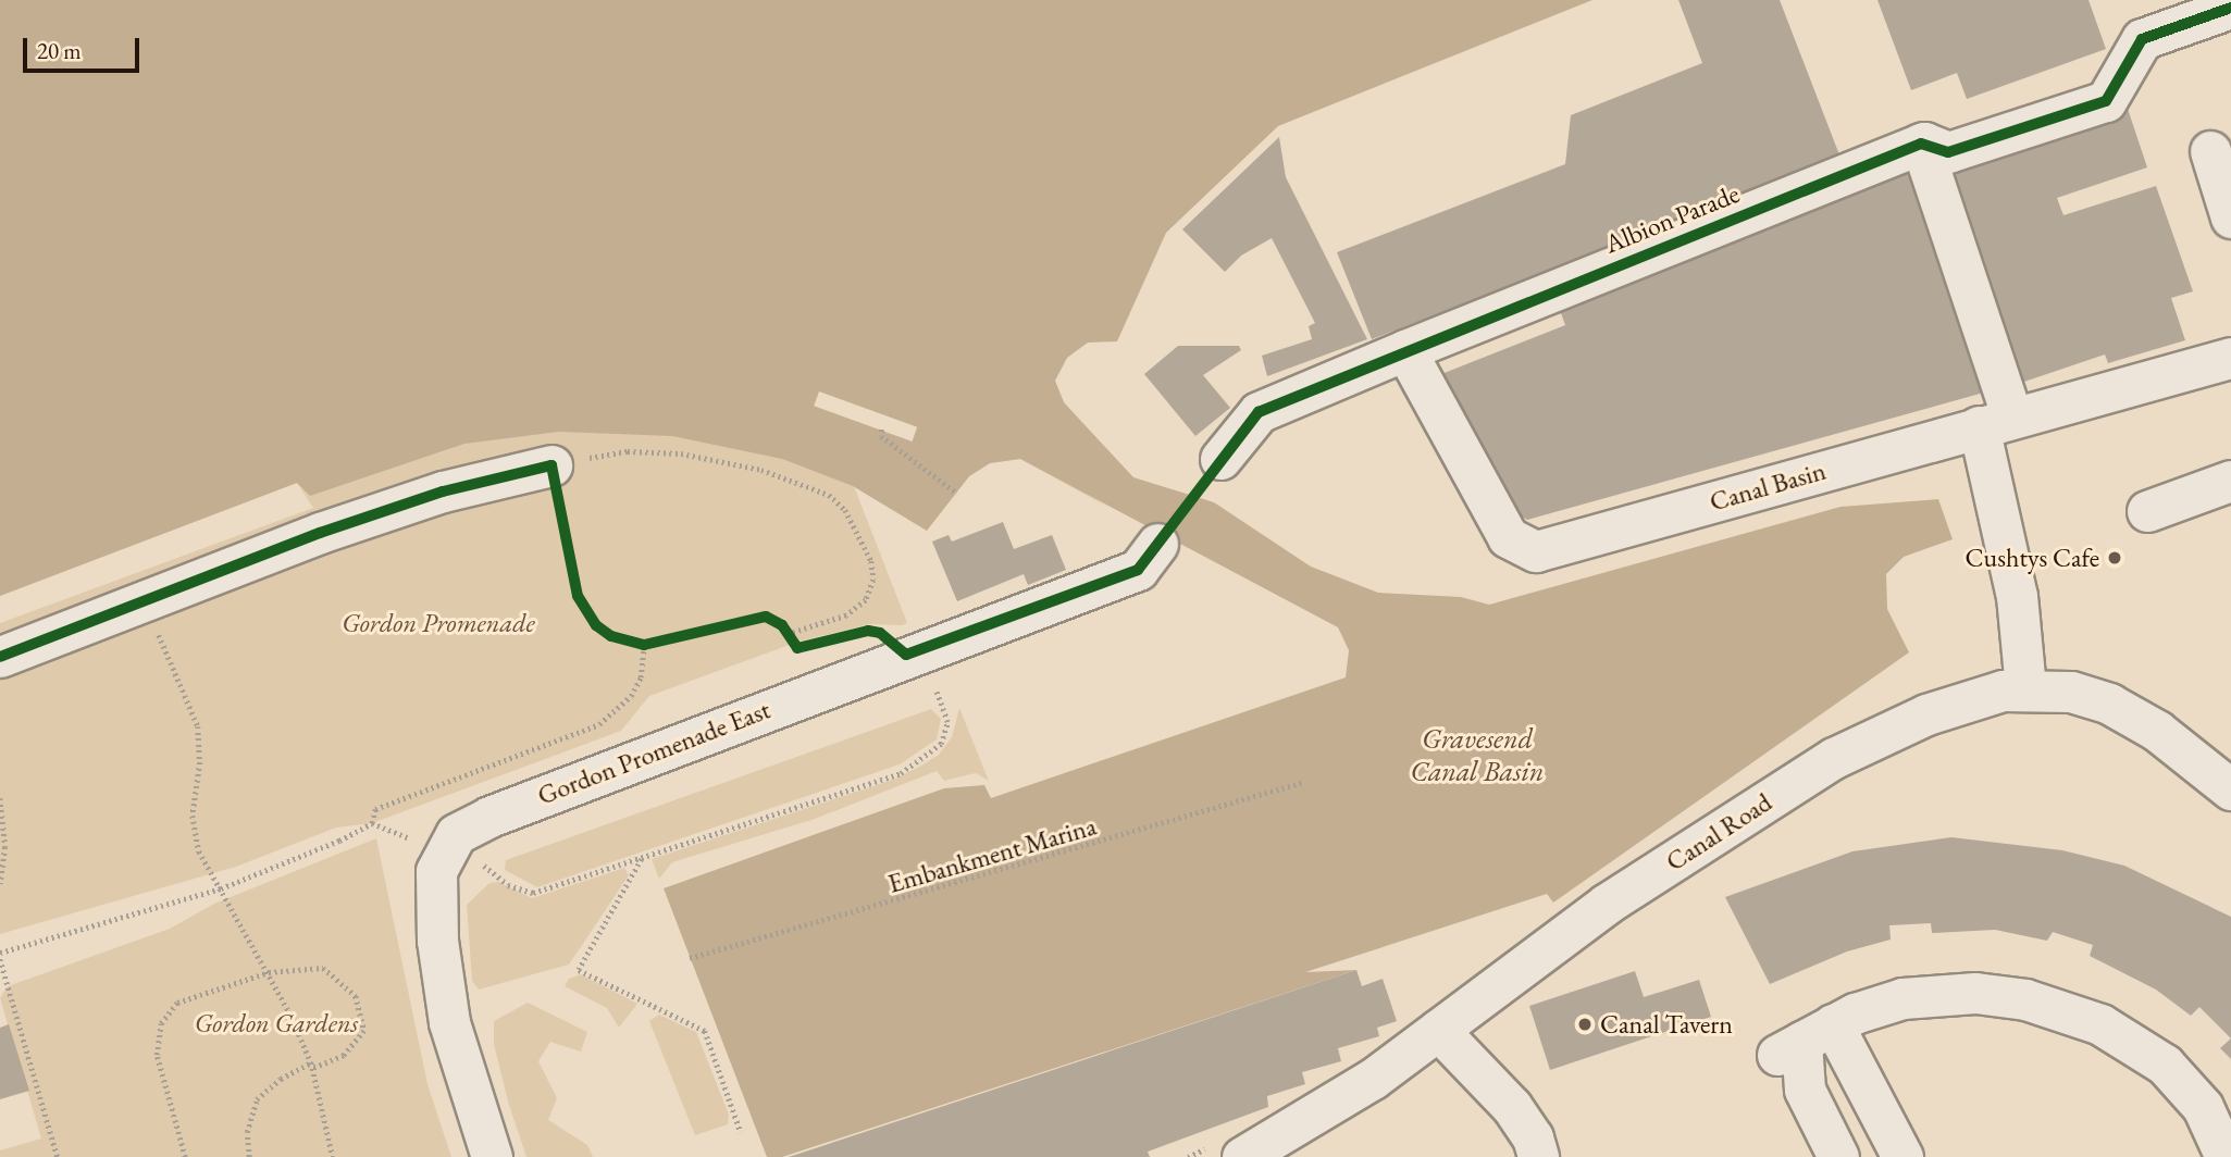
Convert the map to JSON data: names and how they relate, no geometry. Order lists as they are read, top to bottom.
{
  "streets": {
    "street": [
      "Albion Parade",
      "Canal Basin",
      "Gordon Promenade East",
      "Canal Road"
    ],
    "path": ["Embankment Marina"]
  },
  "crossings": [
    ["Albion Parade", "Canal Basin"]
  ],
  "water": ["Gravesend Canal Basin"],
  "parks": ["Gordon Promenade", "Gordon Gardens"],
  "places": ["Cushtys Cafe", "Canal Tavern"],
  "scale_bar": "20 m"
}
